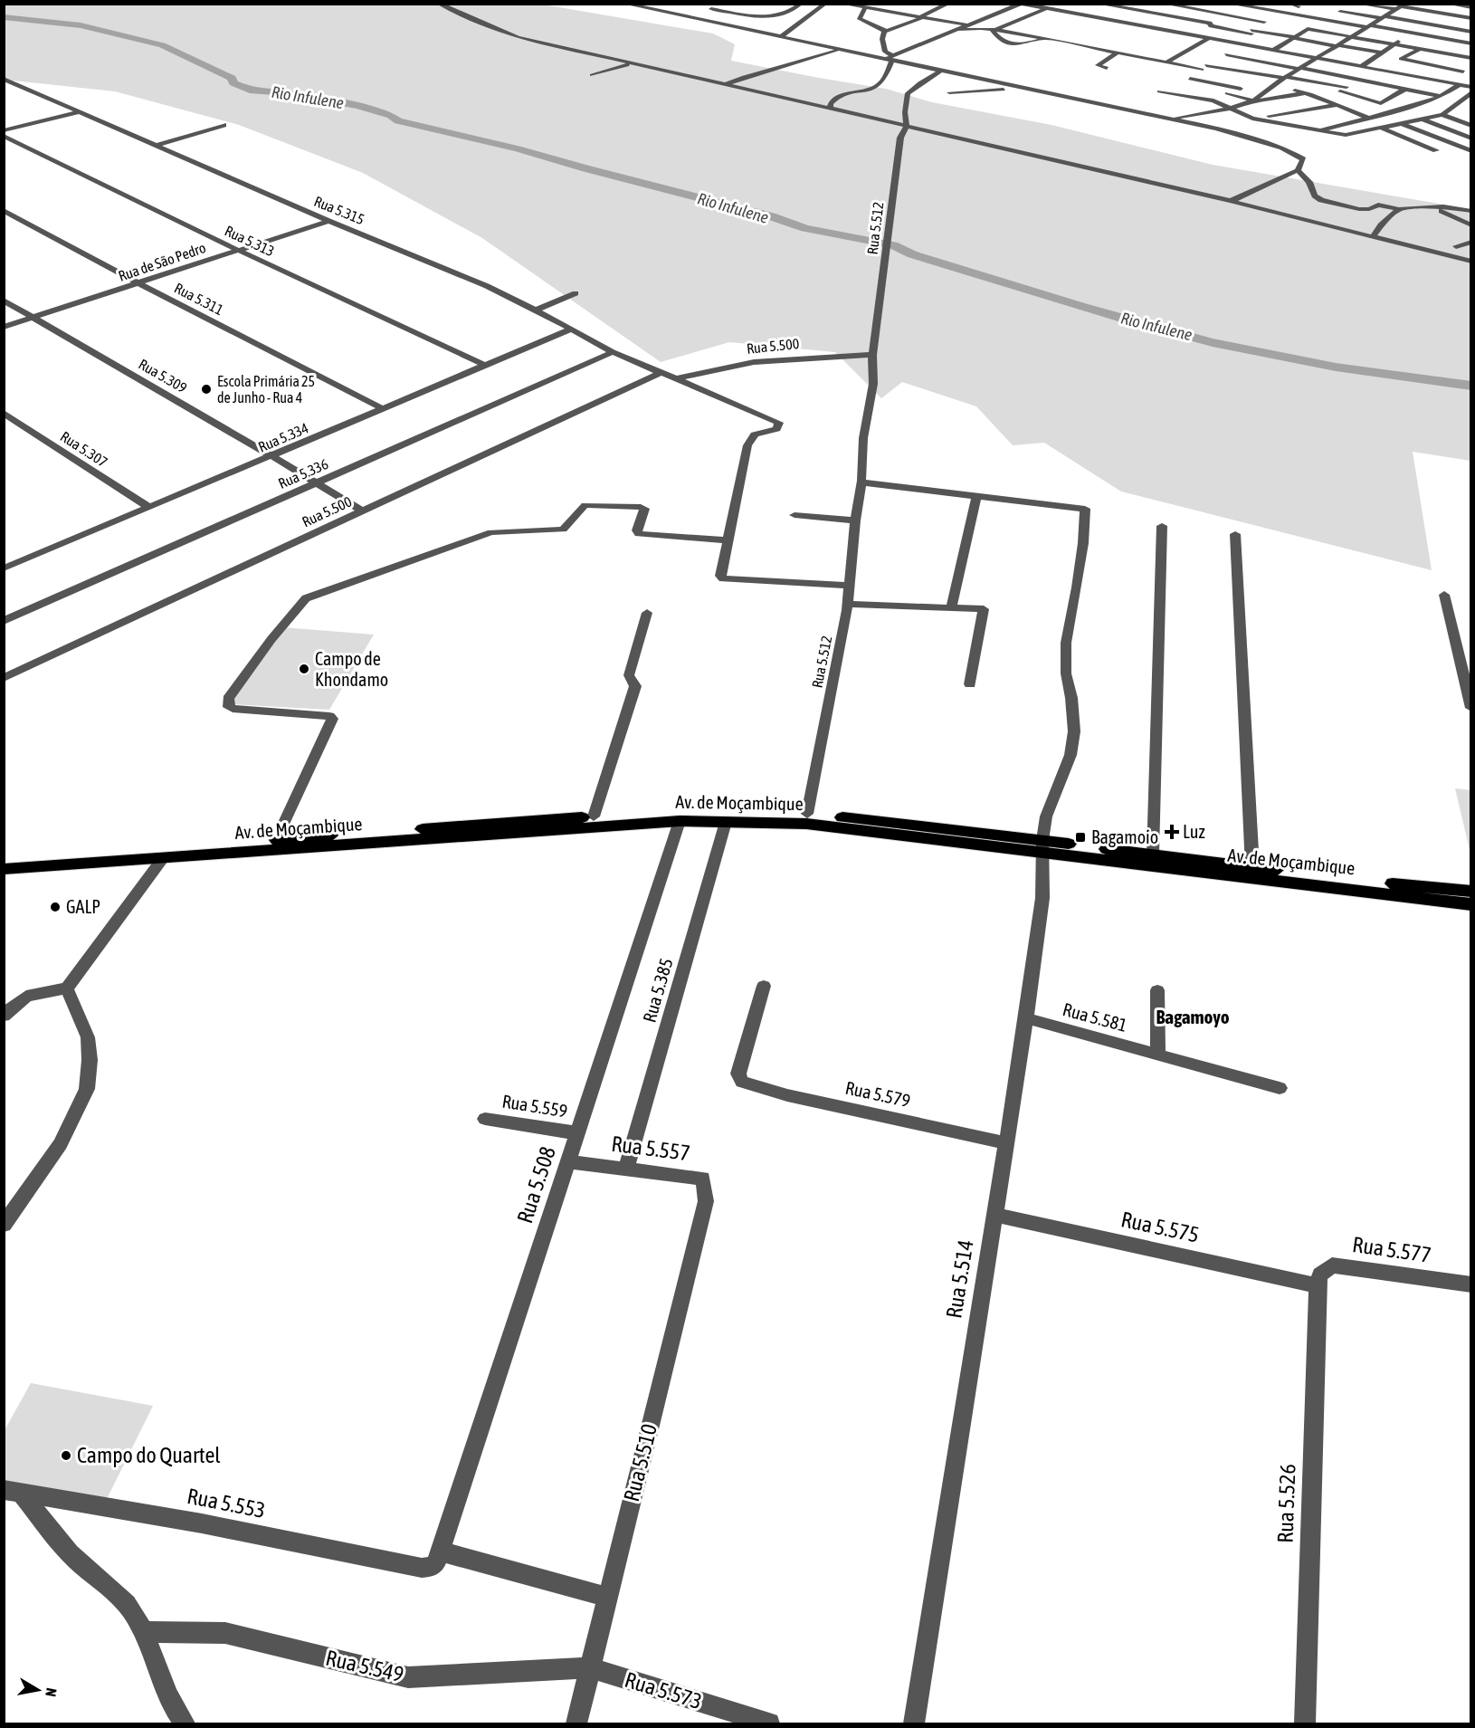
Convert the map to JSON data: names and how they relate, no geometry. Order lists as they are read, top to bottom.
{
  "streets": {
    "highway": ["Av. de Moçambique"],
    "street": [
      "Rua 5.315",
      "Rua 5.512",
      "Rua 5.313",
      "Rua de São Pedro",
      "Rua 5.311",
      "Rua 5.500",
      "Rua 5.309",
      "Rua 5.334",
      "Rua 5.307",
      "Rua 5.336",
      "Rua 5.385",
      "Rua 5.581",
      "Rua 5.579",
      "Rua 5.559",
      "Rua 5.557",
      "Rua 5.508",
      "Rua 5.575",
      "Rua 5.577",
      "Rua 5.514",
      "Rua 5.510",
      "Rua 5.553",
      "Rua 5.526",
      "Rua 5.549",
      "Rua 5.573"
    ]
  },
  "crossings": [
    ["Rua 5.315", "Rua de São Pedro"],
    ["Rua 5.315", "Rua 5.500"],
    ["Rua 5.315", "Rua 5.334"],
    ["Rua 5.315", "Rua 5.336"],
    ["Rua 5.512", "Rua 5.500"],
    ["Rua 5.512", "Av. de Moçambique"],
    ["Rua 5.313", "Rua de São Pedro"],
    ["Rua 5.313", "Rua 5.334"],
    ["Rua de São Pedro", "Rua 5.311"],
    ["Rua de São Pedro", "Rua 5.309"],
    ["Rua 5.311", "Rua 5.334"],
    ["Rua 5.500", "Rua 5.309"],
    ["Rua 5.309", "Rua 5.334"],
    ["Rua 5.309", "Rua 5.336"],
    ["Rua 5.334", "Rua 5.307"],
    ["Av. de Moçambique", "Rua 5.385"],
    ["Av. de Moçambique", "Rua 5.508"],
    ["Av. de Moçambique", "Rua 5.514"],
    ["Rua 5.385", "Rua 5.557"],
    ["Rua 5.581", "Rua 5.514"],
    ["Rua 5.579", "Rua 5.514"],
    ["Rua 5.559", "Rua 5.508"],
    ["Rua 5.557", "Rua 5.508"],
    ["Rua 5.557", "Rua 5.510"],
    ["Rua 5.508", "Rua 5.553"],
    ["Rua 5.575", "Rua 5.577"],
    ["Rua 5.575", "Rua 5.514"],
    ["Rua 5.575", "Rua 5.526"],
    ["Rua 5.577", "Rua 5.526"],
    ["Rua 5.510", "Rua 5.549"],
    ["Rua 5.510", "Rua 5.573"],
    ["Rua 5.549", "Rua 5.573"]
  ],
  "districts": ["Bagamoyo"],
  "water": ["Rio Infulene"],
  "places": {
    "other": [
      "Escola Primária 25 de Junho - Rua 4",
      "Campo de Khondamo",
      "GALP",
      "Campo do Quartel"
    ],
    "health": ["Luz"],
    "transit": ["Bagamoio"]
  },
  "north": "right"
}
